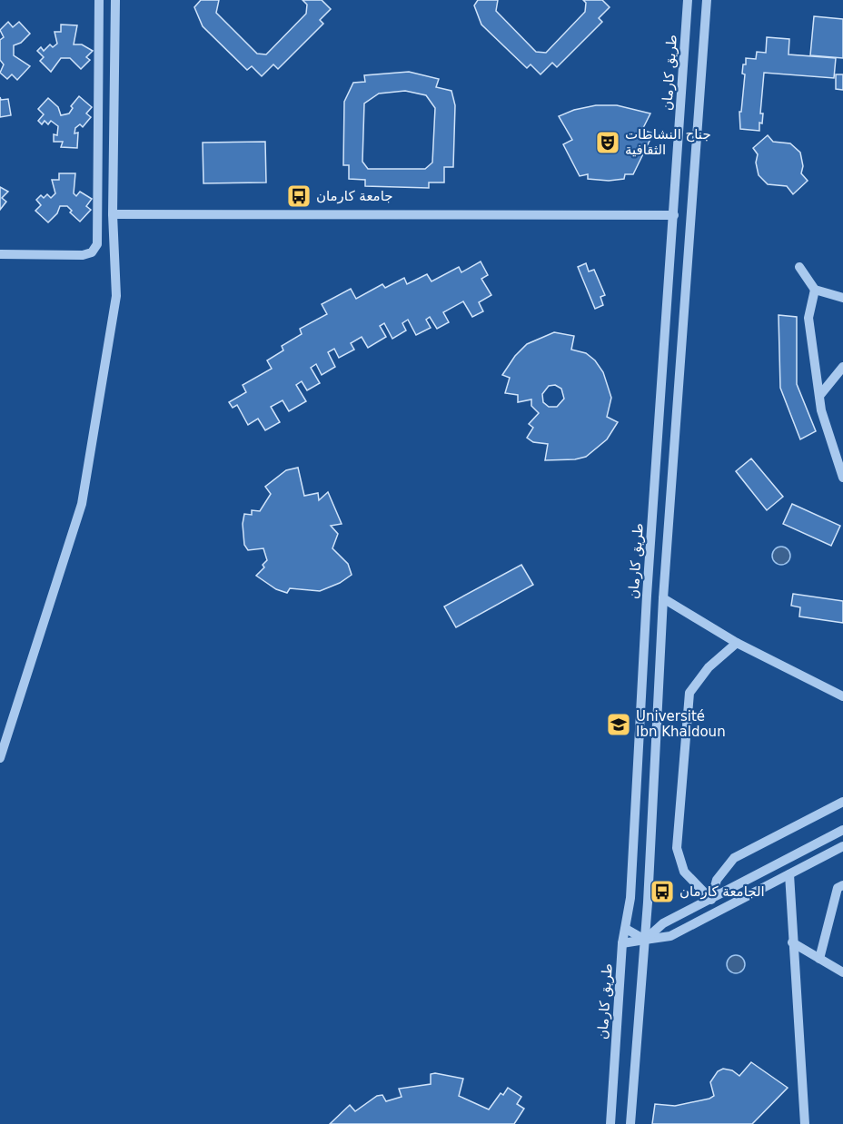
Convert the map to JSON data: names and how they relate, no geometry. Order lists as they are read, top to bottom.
{
  "streets": {
    "street": ["طريق كارمان"]
  },
  "places": {
    "theatre": ["جناح النشاطات الثقافية"],
    "bus stop": ["جامعة كارمان", "الجامعة كارمان"],
    "school or university": ["Université Ibn Khaldoun"]
  }
}
